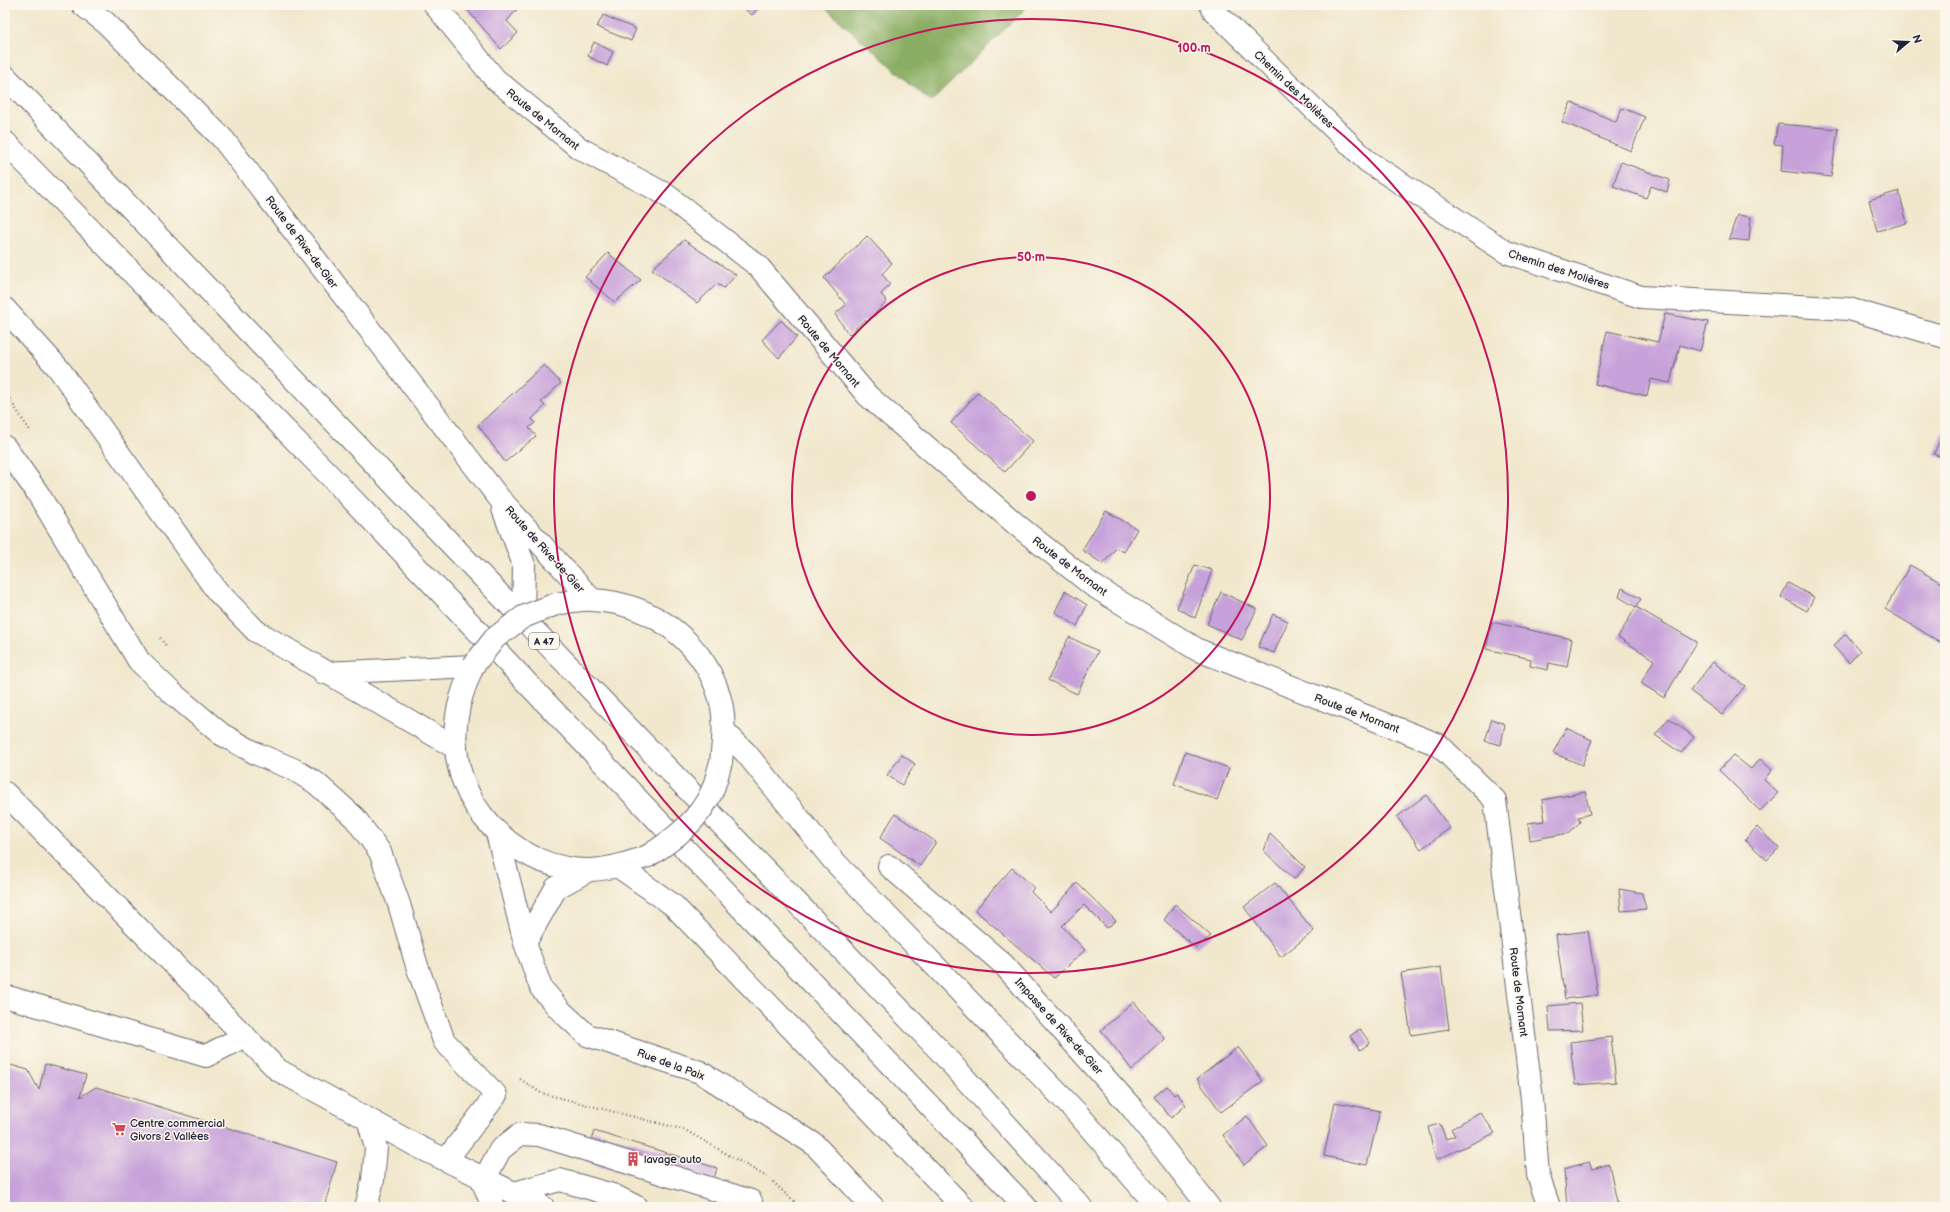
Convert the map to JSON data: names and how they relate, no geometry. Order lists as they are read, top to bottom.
{
  "streets": {
    "main road": [
      "Chemin des Molières",
      "Route de Mornant",
      "Route de Rive-de-Gier",
      "A 47",
      "Impasse de Rive-de-Gier",
      "Rue de la Paix"
    ]
  },
  "places": {
    "supermarket": ["Centre commercial Givors 2 Vallées"],
    "building": ["lavage auto"]
  },
  "north": "right",
  "rings": ["100 m", "50 m"]
}
